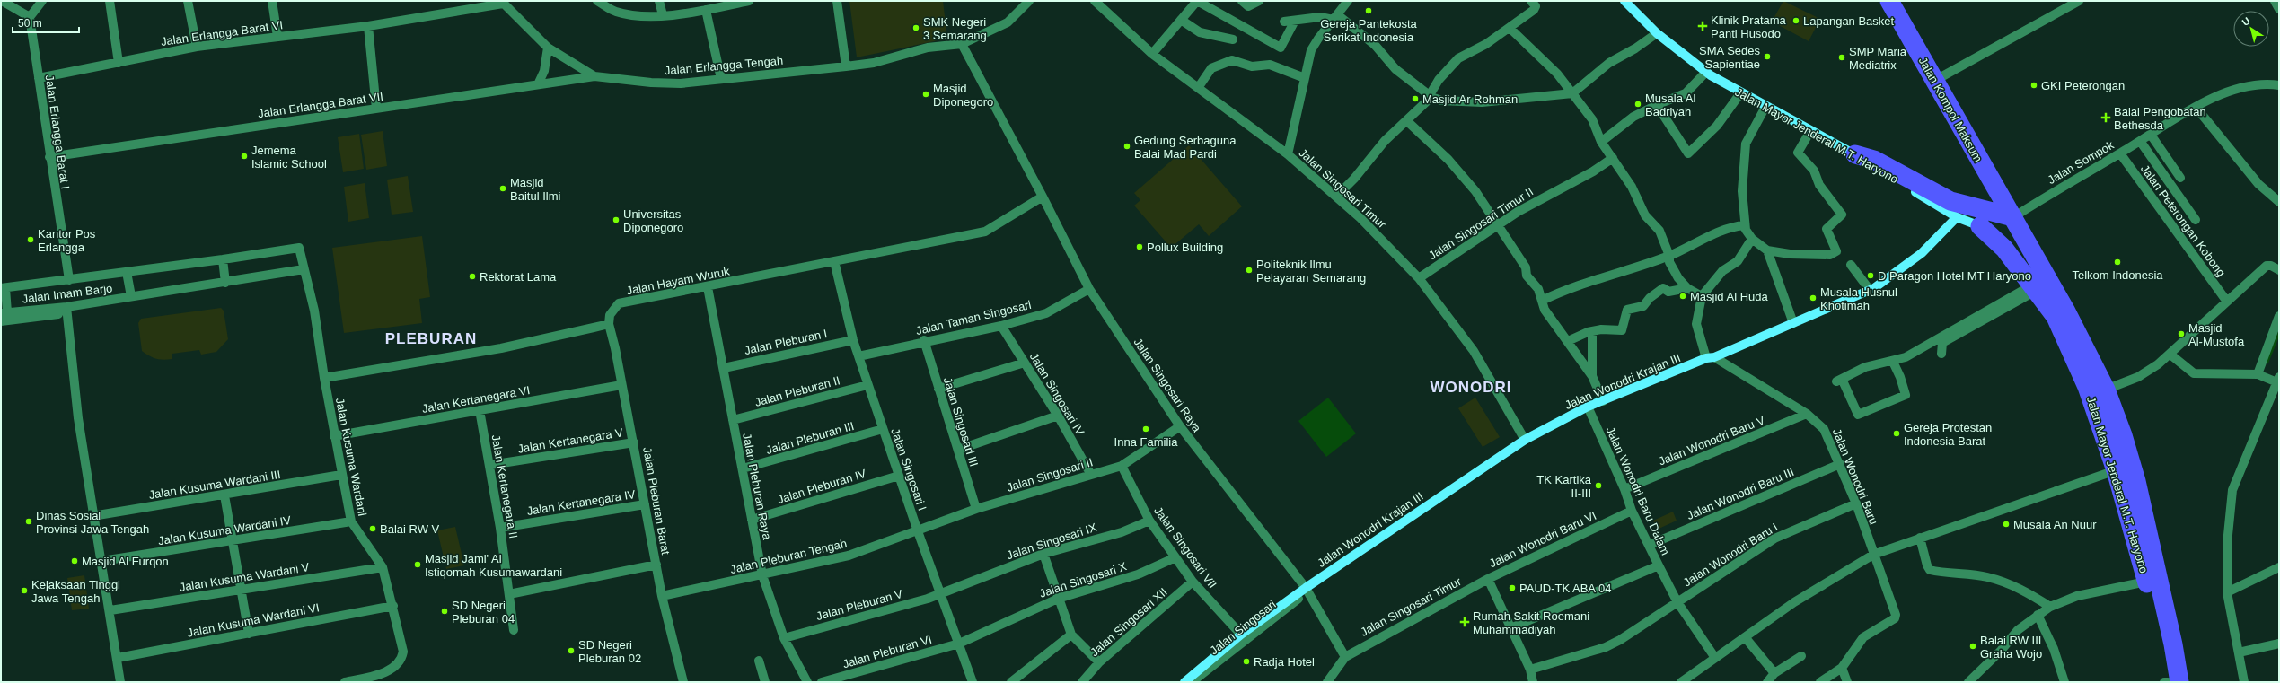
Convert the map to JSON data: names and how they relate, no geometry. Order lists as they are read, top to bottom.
{
  "streets": {
    "highway": ["Jalan Kompol Maksum", "Jalan Mayor Jenderal M.T. Haryono"],
    "main road": ["Jalan Wonodri Krajan III"],
    "street": [
      "Jalan Erlangga Barat VI",
      "Jalan Erlangga Tengah",
      "Jalan Erlangga Barat VII",
      "Jalan Erlangga Barat I",
      "Jalan Sompok",
      "Jalan Singosari Timur",
      "Jalan Peterongan Kobong",
      "Jalan Singosari Timur II",
      "Jalan Hayam Wuruk",
      "Jalan Imam Barjo",
      "Jalan Taman Singosari",
      "Jalan Pleburan I",
      "Jalan Singosari Raya",
      "Jalan Pleburan II",
      "Jalan Singosari IV",
      "Jalan Kertanegara VI",
      "Jalan Singosari III",
      "Jalan Pleburan III",
      "Jalan Kertanegara V",
      "Jalan Wonodri Baru V",
      "Jalan Kusuma Wardani",
      "Jalan Singosari I",
      "Jalan Singosari II",
      "Jalan Wonodri Baru",
      "Jalan Kusuma Wardani III",
      "Jalan Kertanegara II",
      "Jalan Pleburan Raya",
      "Jalan Pleburan IV",
      "Jalan Wonodri Baru Dalam",
      "Jalan Wonodri Baru III",
      "Jalan Pleburan Barat",
      "Jalan Kertanegara IV",
      "Jalan Kusuma Wardani IV",
      "Jalan Wonodri Baru VI",
      "Jalan Singosari IX",
      "Jalan Singosari VII",
      "Jalan Wonodri Baru I",
      "Jalan Pleburan Tengah",
      "Jalan Kusuma Wardani V",
      "Jalan Singosari X",
      "Jalan Pleburan V",
      "Jalan Kusuma Wardani VI",
      "Jalan Singosari XII",
      "Jalan Singosari",
      "Jalan Pleburan VI"
    ]
  },
  "crossings": [
    ["Jalan Erlangga Barat VI", "Jalan Erlangga Tengah"],
    ["Jalan Erlangga Barat VI", "Jalan Erlangga Barat I"],
    ["Jalan Erlangga Tengah", "Jalan Erlangga Barat VII"],
    ["Jalan Erlangga Tengah", "Jalan Singosari Raya"],
    ["Jalan Erlangga Barat VII", "Jalan Erlangga Barat I"],
    ["Jalan Kompol Maksum", "Jalan Sompok"],
    ["Jalan Erlangga Barat I", "Jalan Imam Barjo"],
    ["Jalan Mayor Jenderal M.T. Haryono", "Jalan Wonodri Krajan III"],
    ["Jalan Sompok", "Jalan Peterongan Kobong"],
    ["Jalan Singosari Timur", "Jalan Singosari Timur II"],
    ["Jalan Singosari Timur", "Jalan Wonodri Krajan III"],
    ["Jalan Singosari Timur", "Jalan Singosari Raya"],
    ["Jalan Singosari Timur", "Jalan Wonodri Baru VI"],
    ["Jalan Hayam Wuruk", "Jalan Singosari Raya"],
    ["Jalan Hayam Wuruk", "Jalan Singosari I"],
    ["Jalan Hayam Wuruk", "Jalan Pleburan Raya"],
    ["Jalan Hayam Wuruk", "Jalan Pleburan Barat"],
    ["Jalan Taman Singosari", "Jalan Singosari Raya"],
    ["Jalan Taman Singosari", "Jalan Singosari IV"],
    ["Jalan Taman Singosari", "Jalan Singosari III"],
    ["Jalan Taman Singosari", "Jalan Singosari I"],
    ["Jalan Pleburan I", "Jalan Singosari I"],
    ["Jalan Pleburan I", "Jalan Pleburan Raya"],
    ["Jalan Wonodri Krajan III", "Jalan Singosari Raya"],
    ["Jalan Wonodri Krajan III", "Jalan Wonodri Baru"],
    ["Jalan Wonodri Krajan III", "Jalan Wonodri Baru Dalam"],
    ["Jalan Wonodri Krajan III", "Jalan Singosari"],
    ["Jalan Singosari Raya", "Jalan Singosari II"],
    ["Jalan Singosari Raya", "Jalan Singosari"],
    ["Jalan Pleburan II", "Jalan Singosari I"],
    ["Jalan Pleburan II", "Jalan Pleburan Raya"],
    ["Jalan Singosari IV", "Jalan Singosari II"],
    ["Jalan Kertanegara VI", "Jalan Kusuma Wardani"],
    ["Jalan Kertanegara VI", "Jalan Kertanegara II"],
    ["Jalan Kertanegara VI", "Jalan Pleburan Barat"],
    ["Jalan Singosari III", "Jalan Singosari II"],
    ["Jalan Pleburan III", "Jalan Singosari I"],
    ["Jalan Pleburan III", "Jalan Pleburan Raya"],
    ["Jalan Kertanegara V", "Jalan Kertanegara II"],
    ["Jalan Kertanegara V", "Jalan Pleburan Barat"],
    ["Jalan Wonodri Baru V", "Jalan Wonodri Baru"],
    ["Jalan Wonodri Baru V", "Jalan Wonodri Baru Dalam"],
    ["Jalan Kusuma Wardani", "Jalan Kusuma Wardani III"],
    ["Jalan Kusuma Wardani", "Jalan Kusuma Wardani IV"],
    ["Jalan Kusuma Wardani", "Jalan Kusuma Wardani V"],
    ["Jalan Kusuma Wardani", "Jalan Kusuma Wardani VI"],
    ["Jalan Singosari I", "Jalan Singosari II"],
    ["Jalan Singosari I", "Jalan Pleburan IV"],
    ["Jalan Singosari I", "Jalan Singosari IX"],
    ["Jalan Singosari I", "Jalan Pleburan Tengah"],
    ["Jalan Singosari I", "Jalan Singosari X"],
    ["Jalan Singosari I", "Jalan Pleburan V"],
    ["Jalan Singosari I", "Jalan Pleburan VI"],
    ["Jalan Singosari II", "Jalan Singosari VII"],
    ["Jalan Singosari II", "Jalan Pleburan Tengah"],
    ["Jalan Wonodri Baru", "Jalan Wonodri Baru III"],
    ["Jalan Wonodri Baru", "Jalan Wonodri Baru I"],
    ["Jalan Kertanegara II", "Jalan Kertanegara IV"],
    ["Jalan Pleburan Raya", "Jalan Pleburan IV"],
    ["Jalan Pleburan Raya", "Jalan Pleburan Tengah"],
    ["Jalan Pleburan Raya", "Jalan Pleburan V"],
    ["Jalan Wonodri Baru Dalam", "Jalan Wonodri Baru III"],
    ["Jalan Wonodri Baru Dalam", "Jalan Wonodri Baru VI"],
    ["Jalan Wonodri Baru Dalam", "Jalan Wonodri Baru I"],
    ["Jalan Pleburan Barat", "Jalan Kertanegara IV"],
    ["Jalan Pleburan Barat", "Jalan Pleburan Tengah"],
    ["Jalan Wonodri Baru VI", "Jalan Wonodri Baru I"],
    ["Jalan Singosari IX", "Jalan Singosari VII"],
    ["Jalan Singosari IX", "Jalan Pleburan V"],
    ["Jalan Singosari VII", "Jalan Singosari X"],
    ["Jalan Singosari VII", "Jalan Singosari XII"],
    ["Jalan Singosari X", "Jalan Pleburan VI"]
  ],
  "districts": ["PLEBURAN", "WONODRI"],
  "places": {
    "other": [
      "Gereja Pantekosta Serikat Indonesia",
      "Lapangan Basket",
      "SMK Negeri 3 Semarang",
      "SMA Sedes Sapientiae",
      "SMP Maria Mediatrix",
      "GKI Peterongan",
      "Masjid Diponegoro",
      "Masjid Ar Rohman",
      "Musala Al Badriyah",
      "Gedung Serbaguna Balai Mad Pardi",
      "Jemema Islamic School",
      "Masjid Baitul Ilmi",
      "Universitas Diponegoro",
      "Kantor Pos Erlangga",
      "Pollux Building",
      "Telkom Indonesia",
      "Politeknik Ilmu Pelayaran Semarang",
      "D Paragon Hotel MT Haryono",
      "Rektorat Lama",
      "Masjid Al Huda",
      "Musala Husnul Khotimah",
      "Masjid Al-Mustofa",
      "Inna Familia",
      "Gereja Protestan Indonesia Barat",
      "TK Kartika II-III",
      "Dinas Sosial Provinsi Jawa Tengah",
      "Musala An Nuur",
      "Balai RW V",
      "Masjid Al Furqon",
      "Masjid Jami' Al Istiqomah Kusumawardani",
      "PAUD-TK ABA 04",
      "Kejaksaan Tinggi Jawa Tengah",
      "SD Negeri Pleburan 04",
      "Balai RW III Graha Wojo",
      "SD Negeri Pleburan 02",
      "Radja Hotel"
    ],
    "health": ["Klinik Pratama Panti Husodo", "Balai Pengobatan Bethesda", "Rumah Sakit Roemani Muhammadiyah"]
  },
  "scale_bar": "50 m",
  "north": "top left"
}
